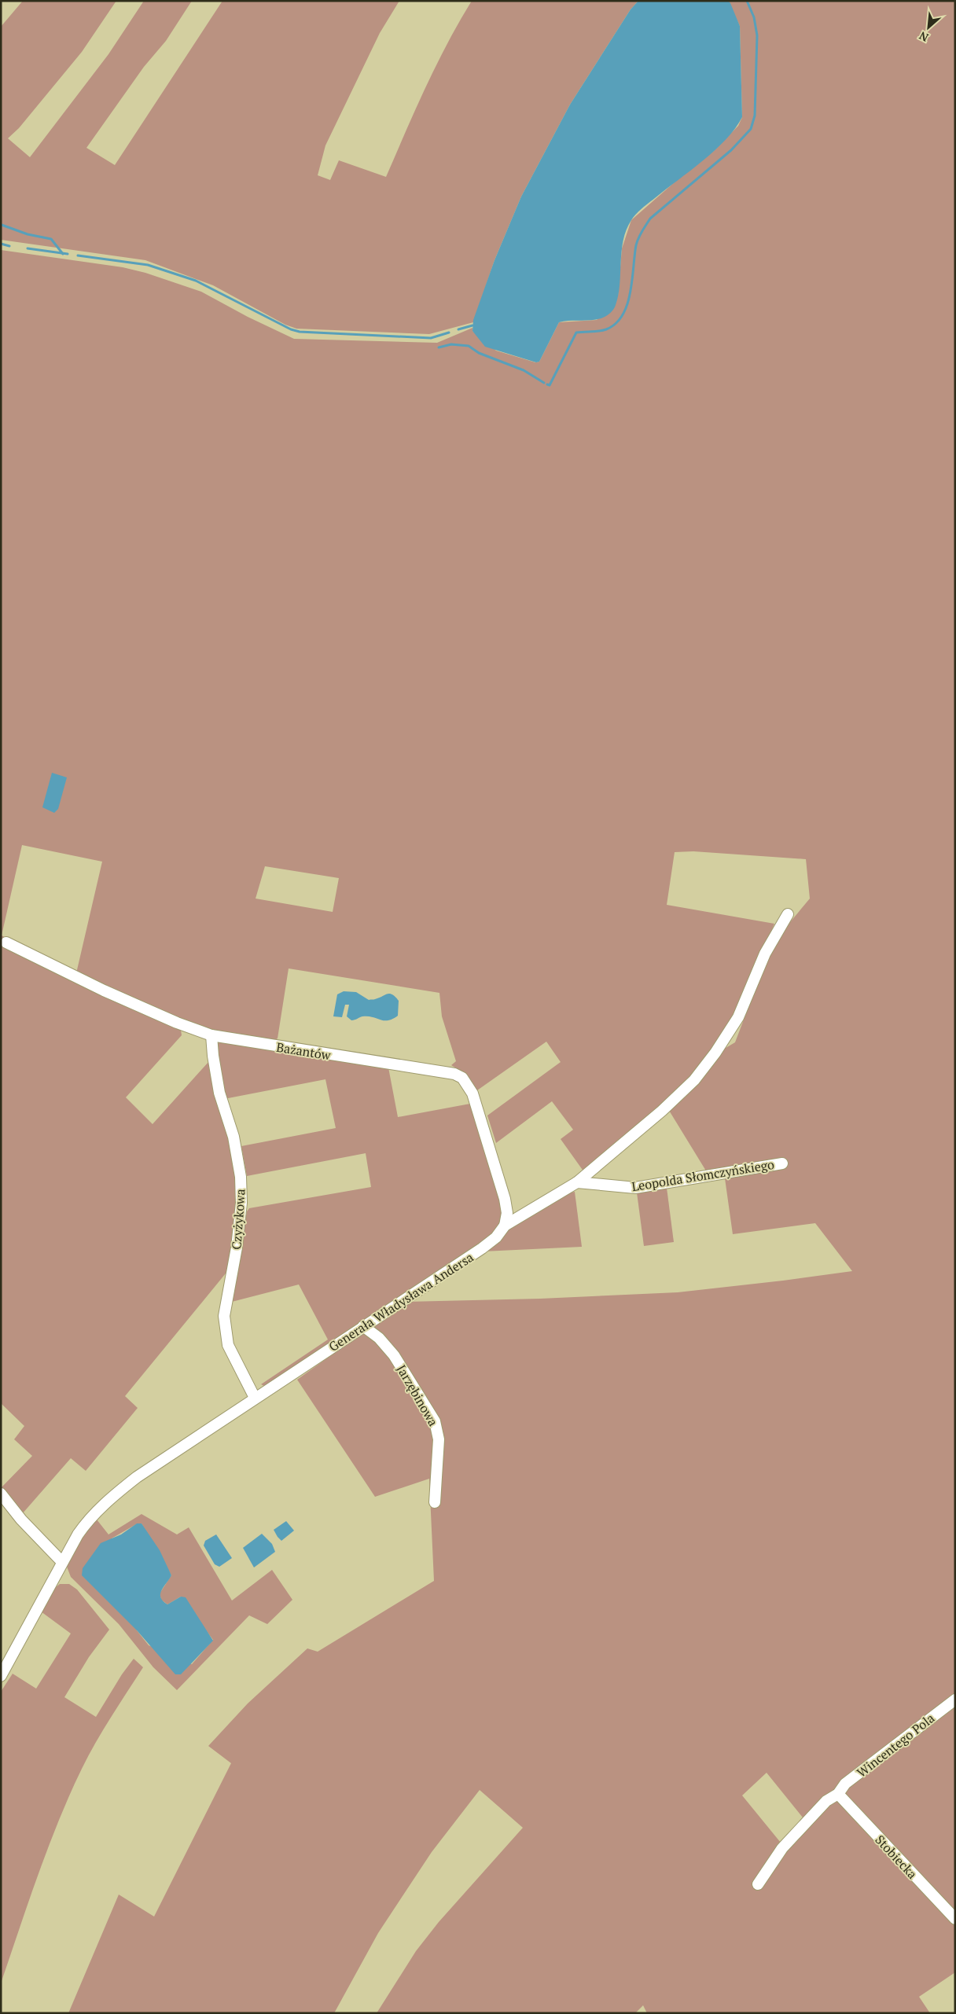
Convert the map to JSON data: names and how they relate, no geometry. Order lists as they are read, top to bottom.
{
  "streets": {
    "street": [
      "Bażantów",
      "Leopolda Słomczyńskiego",
      "Czyżykowa",
      "Generała Władysława Andersa",
      "Jarzębinowa",
      "Wincentego Pola",
      "Stobiecka"
    ]
  },
  "crossings": [
    ["Bażantów", "Czyżykowa"],
    ["Bażantów", "Generała Władysława Andersa"],
    ["Leopolda Słomczyńskiego", "Generała Władysława Andersa"],
    ["Czyżykowa", "Generała Władysława Andersa"],
    ["Generała Władysława Andersa", "Jarzębinowa"],
    ["Wincentego Pola", "Stobiecka"]
  ],
  "north": "bottom left"
}
